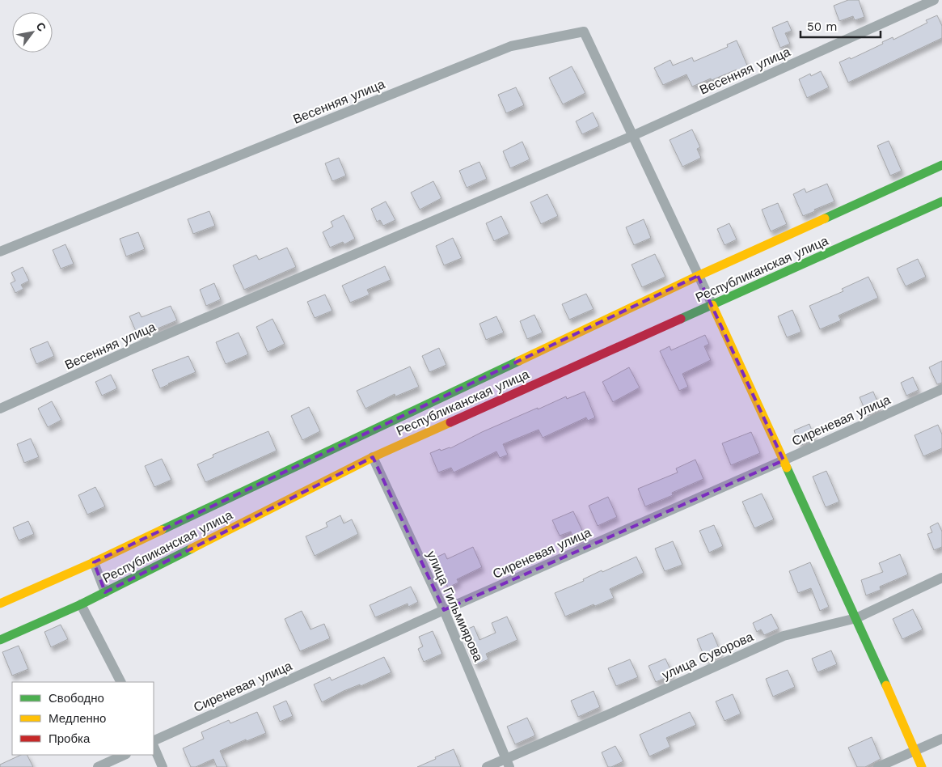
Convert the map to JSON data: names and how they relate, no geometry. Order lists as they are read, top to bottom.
{
  "streets": {
    "street": [
      "Весенняя улица",
      "Республиканская улица",
      "Сиреневая улица",
      "улица Гильмиярова",
      "улица Суворова"
    ]
  },
  "crossings": [
    ["Весенняя улица", "Республиканская улица"],
    ["Республиканская улица", "улица Гильмиярова"],
    ["Сиреневая улица", "улица Гильмиярова"],
    ["улица Гильмиярова", "улица Суворова"]
  ],
  "legend": ["Свободно", "Медленно", "Пробка"],
  "scale_bar": "50 m",
  "north": "top right"
}
